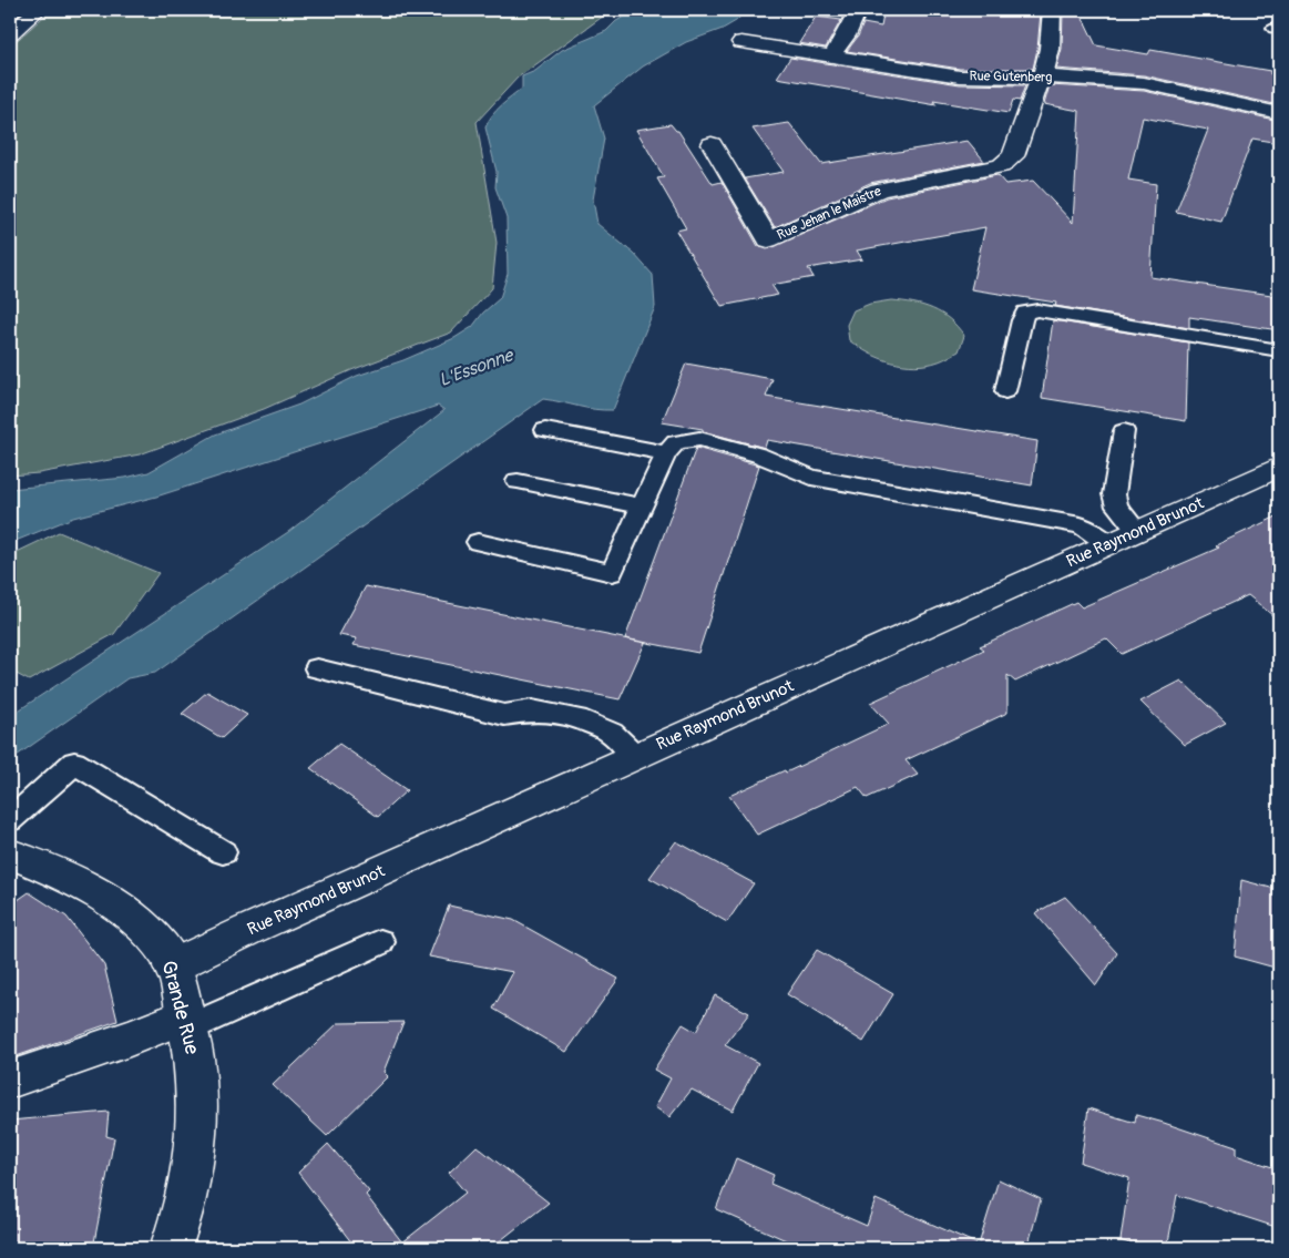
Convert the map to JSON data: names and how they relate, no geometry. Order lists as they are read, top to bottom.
{
  "streets": {
    "street": [
      "Rue Gutenberg",
      "Rue Jehan le Maistre",
      "Rue Raymond Brunot",
      "Grande Rue"
    ]
  },
  "crossings": [
    ["Rue Gutenberg", "Rue Jehan le Maistre"],
    ["Rue Raymond Brunot", "Grande Rue"]
  ],
  "water": ["L'Essonne"]
}
